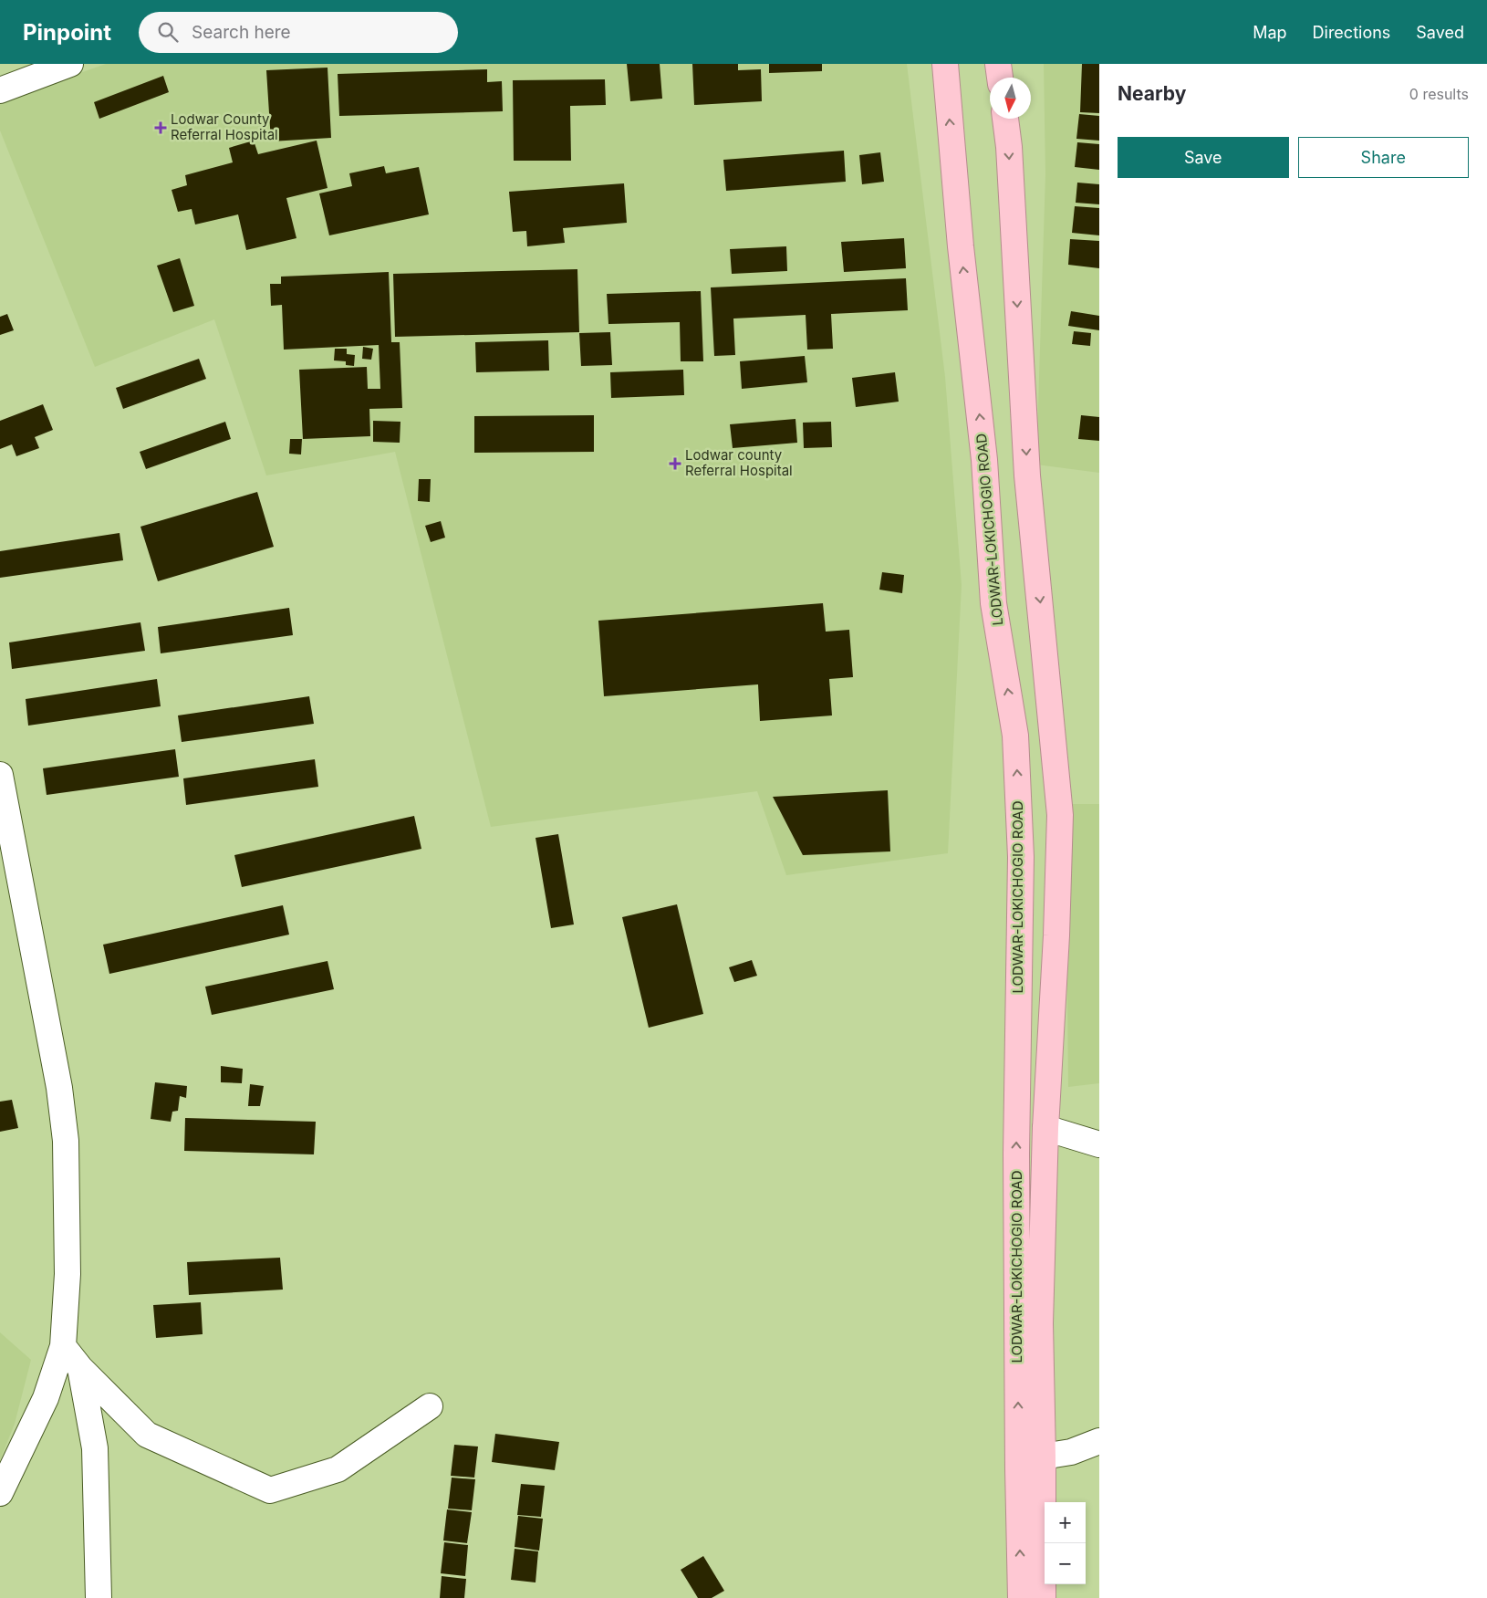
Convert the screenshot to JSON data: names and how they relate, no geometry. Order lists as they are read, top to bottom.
{
  "streets": {
    "highway": ["LODWAR-LOKICHOGIO ROAD"]
  },
  "places": {
    "health": ["Lodwar County Referral Hospital", "Lodwar county Referral Hospital"]
  },
  "north": "bottom",
  "page": {
    "header": "Pinpoint",
    "search": "Search here",
    "nav": ["Map", "Directions", "Saved"],
    "heading": ["Nearby", "0 results"],
    "buttons": ["Save", "Share"],
    "map_buttons": ["+", "−"]
  }
}
